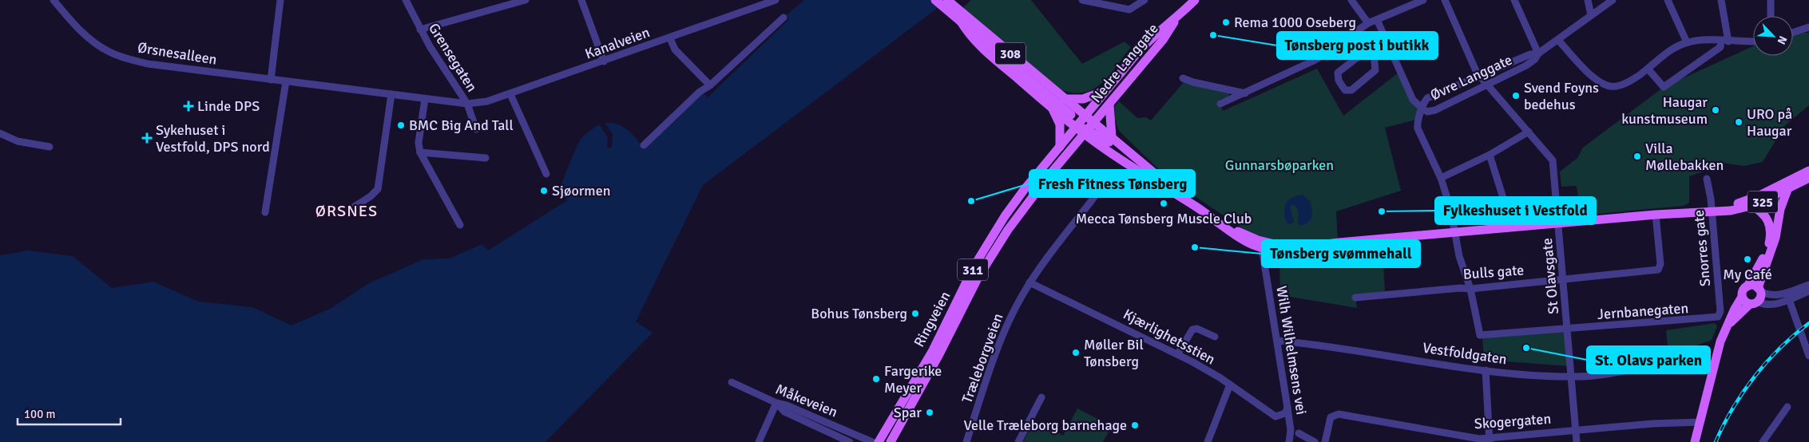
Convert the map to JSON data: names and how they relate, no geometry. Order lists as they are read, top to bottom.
{
  "streets": {
    "main road": [
      "308",
      "Nedre Langgate",
      "325",
      "311",
      "Ringveien"
    ],
    "street": [
      "Kanalveien",
      "Ørsnesalleen",
      "Grensegaten",
      "Øvre Langgate",
      "Snorres gate",
      "Bulls gate",
      "St Olavsgate",
      "Jernbanegaten",
      "Kjærlighetsstien",
      "Wilh Wilhelmsens vei",
      "Vestfoldgaten",
      "Træleborgveien",
      "Måkeveien",
      "Skogergaten"
    ]
  },
  "crossings": [
    ["Kanalveien", "Ørsnesalleen"],
    ["Kanalveien", "Grensegaten"],
    ["Ørsnesalleen", "Grensegaten"],
    ["308", "Nedre Langgate"],
    ["308", "325"],
    ["308", "Ringveien"],
    ["Nedre Langgate", "325"],
    ["Nedre Langgate", "Ringveien"],
    ["Øvre Langgate", "St Olavsgate"],
    ["325", "Snorres gate"],
    ["325", "Bulls gate"],
    ["325", "St Olavsgate"],
    ["325", "Ringveien"],
    ["325", "Wilh Wilhelmsens vei"],
    ["Snorres gate", "Jernbanegaten"],
    ["Bulls gate", "St Olavsgate"],
    ["Bulls gate", "Jernbanegaten"],
    ["St Olavsgate", "Jernbanegaten"],
    ["St Olavsgate", "Vestfoldgaten"],
    ["St Olavsgate", "Skogergaten"],
    ["Kjærlighetsstien", "Wilh Wilhelmsens vei"],
    ["Kjærlighetsstien", "Træleborgveien"],
    ["Wilh Wilhelmsens vei", "Vestfoldgaten"]
  ],
  "districts": ["ØRSNES"],
  "parks": ["Gunnarsbøparken"],
  "places": {
    "other": [
      "Rema 1000 Oseberg",
      "Tønsberg post i butikk",
      "Svend Foyns bedehus",
      "Haugar kunstmuseum",
      "URO på Haugar",
      "BMC Big And Tall",
      "Villa Møllebakken",
      "Sjøormen",
      "Fresh Fitness Tønsberg",
      "Mecca Tønsberg Muscle Club",
      "Fylkeshuset i Vestfold",
      "Tønsberg svømmehall",
      "My Café",
      "Bohus Tønsberg",
      "St. Olavs parken",
      "Møller Bil Tønsberg",
      "Fargerike Meyer",
      "Spar",
      "Velle Træleborg barnehage"
    ],
    "health": ["Linde DPS", "Sykehuset i Vestfold, DPS nord"]
  },
  "scale_bar": "100 m",
  "north": "bottom right"
}
